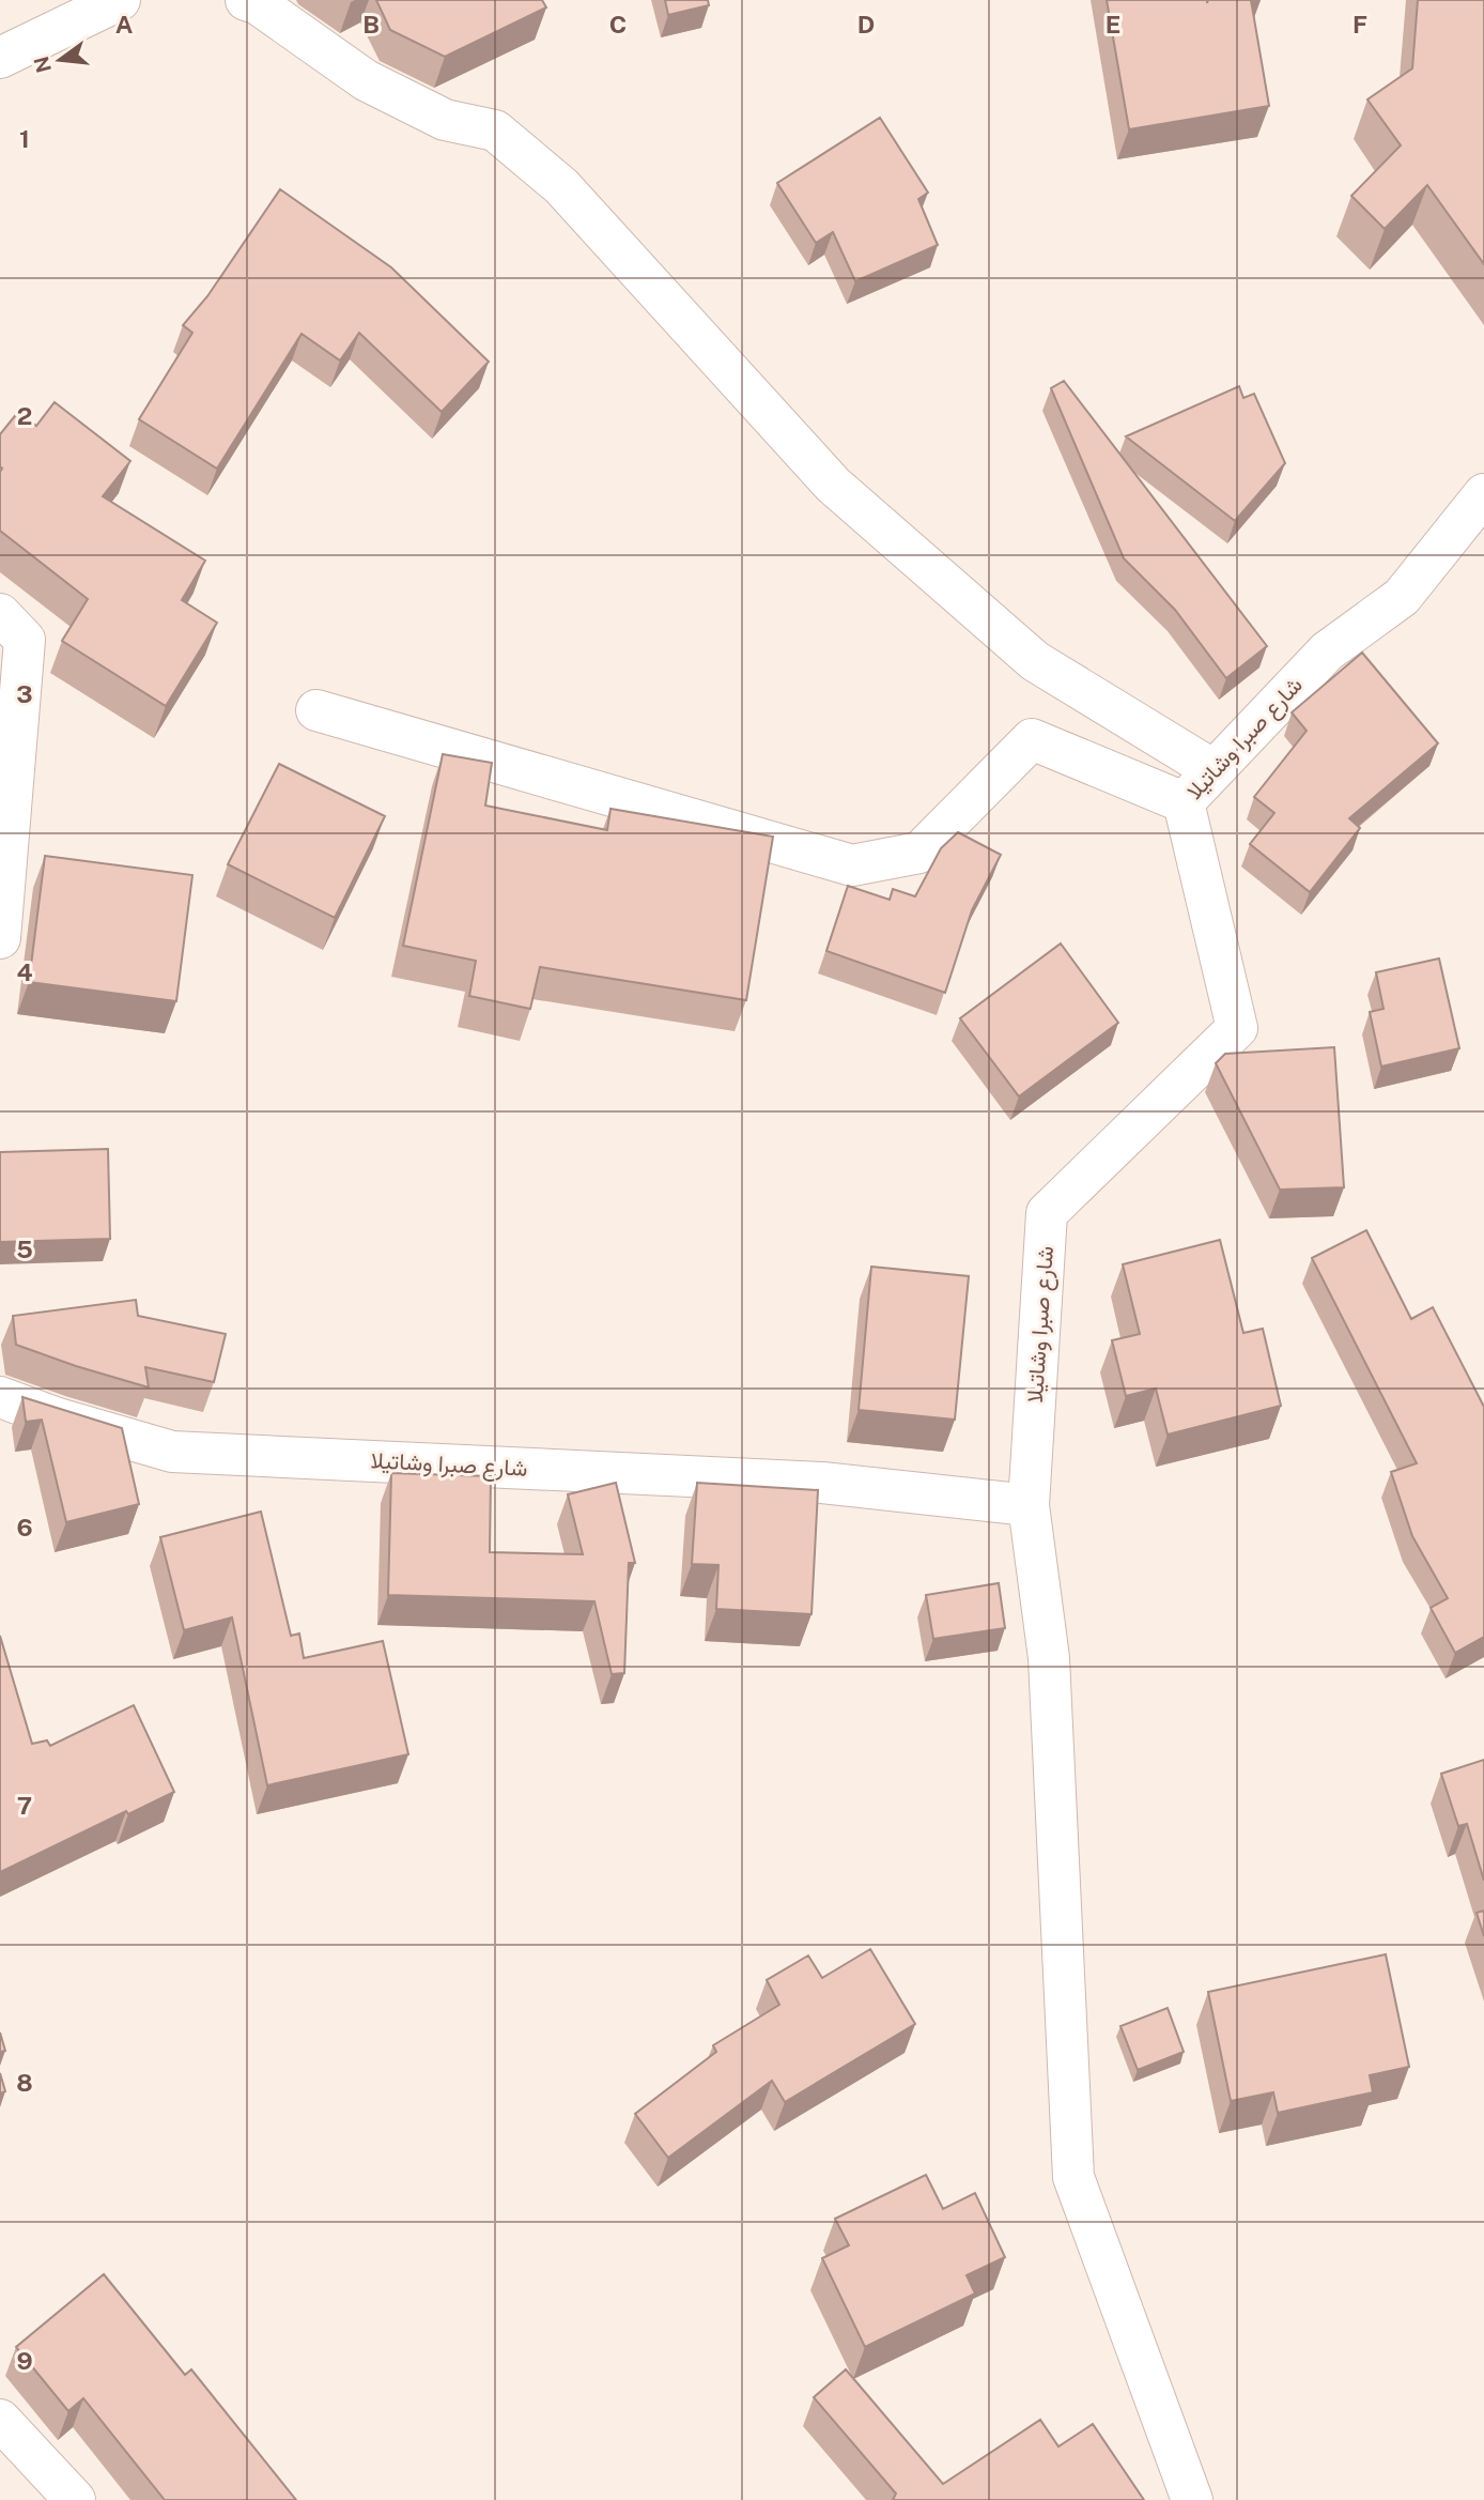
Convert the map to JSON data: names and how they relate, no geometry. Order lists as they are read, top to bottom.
{
  "streets": {
    "street": ["شارع صبرا وشاتيلا"]
  },
  "north": "left",
  "grid": {
    "columns": [
      "A",
      "B",
      "C",
      "D",
      "E",
      "F"
    ],
    "rows": [
      "1",
      "2",
      "3",
      "4",
      "5",
      "6",
      "7",
      "8",
      "9"
    ]
  }
}
